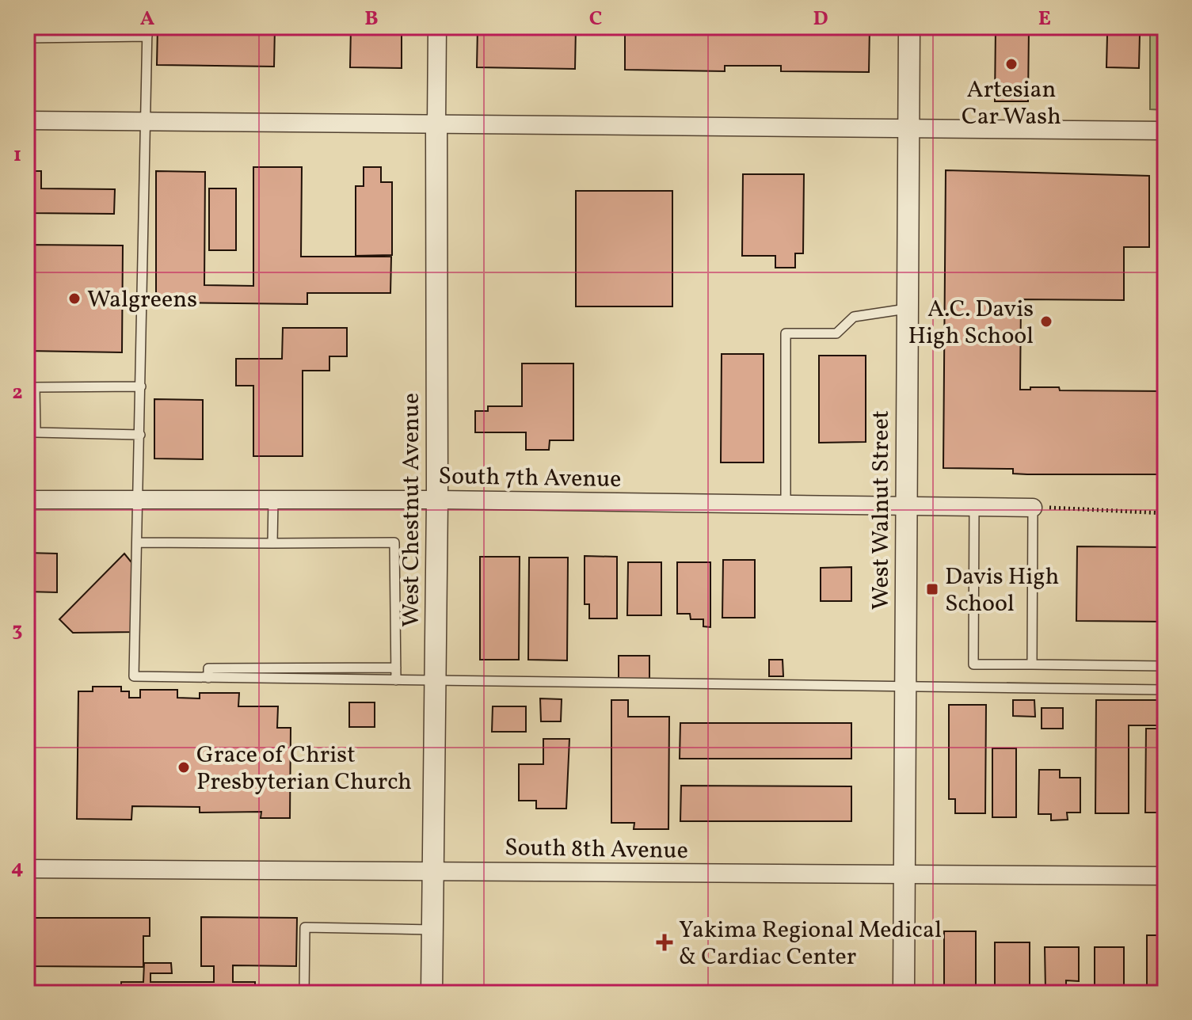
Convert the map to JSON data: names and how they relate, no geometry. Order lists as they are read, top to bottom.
{
  "streets": {
    "street": [
      "South 7th Avenue",
      "West Chestnut Avenue",
      "West Walnut Street",
      "South 8th Avenue"
    ]
  },
  "crossings": [
    ["South 7th Avenue", "West Chestnut Avenue"],
    ["South 7th Avenue", "West Walnut Street"],
    ["West Chestnut Avenue", "South 8th Avenue"],
    ["West Walnut Street", "South 8th Avenue"]
  ],
  "places": {
    "other": [
      "Artesian Car Wash",
      "Walgreens",
      "A.C. Davis High School",
      "Grace of Christ Presbyterian Church"
    ],
    "transit": ["Davis High School"],
    "health": ["Yakima Regional Medical & Cardiac Center"]
  },
  "grid": {
    "columns": [
      "A",
      "B",
      "C",
      "D",
      "E"
    ],
    "rows": [
      "1",
      "2",
      "3",
      "4"
    ]
  }
}
